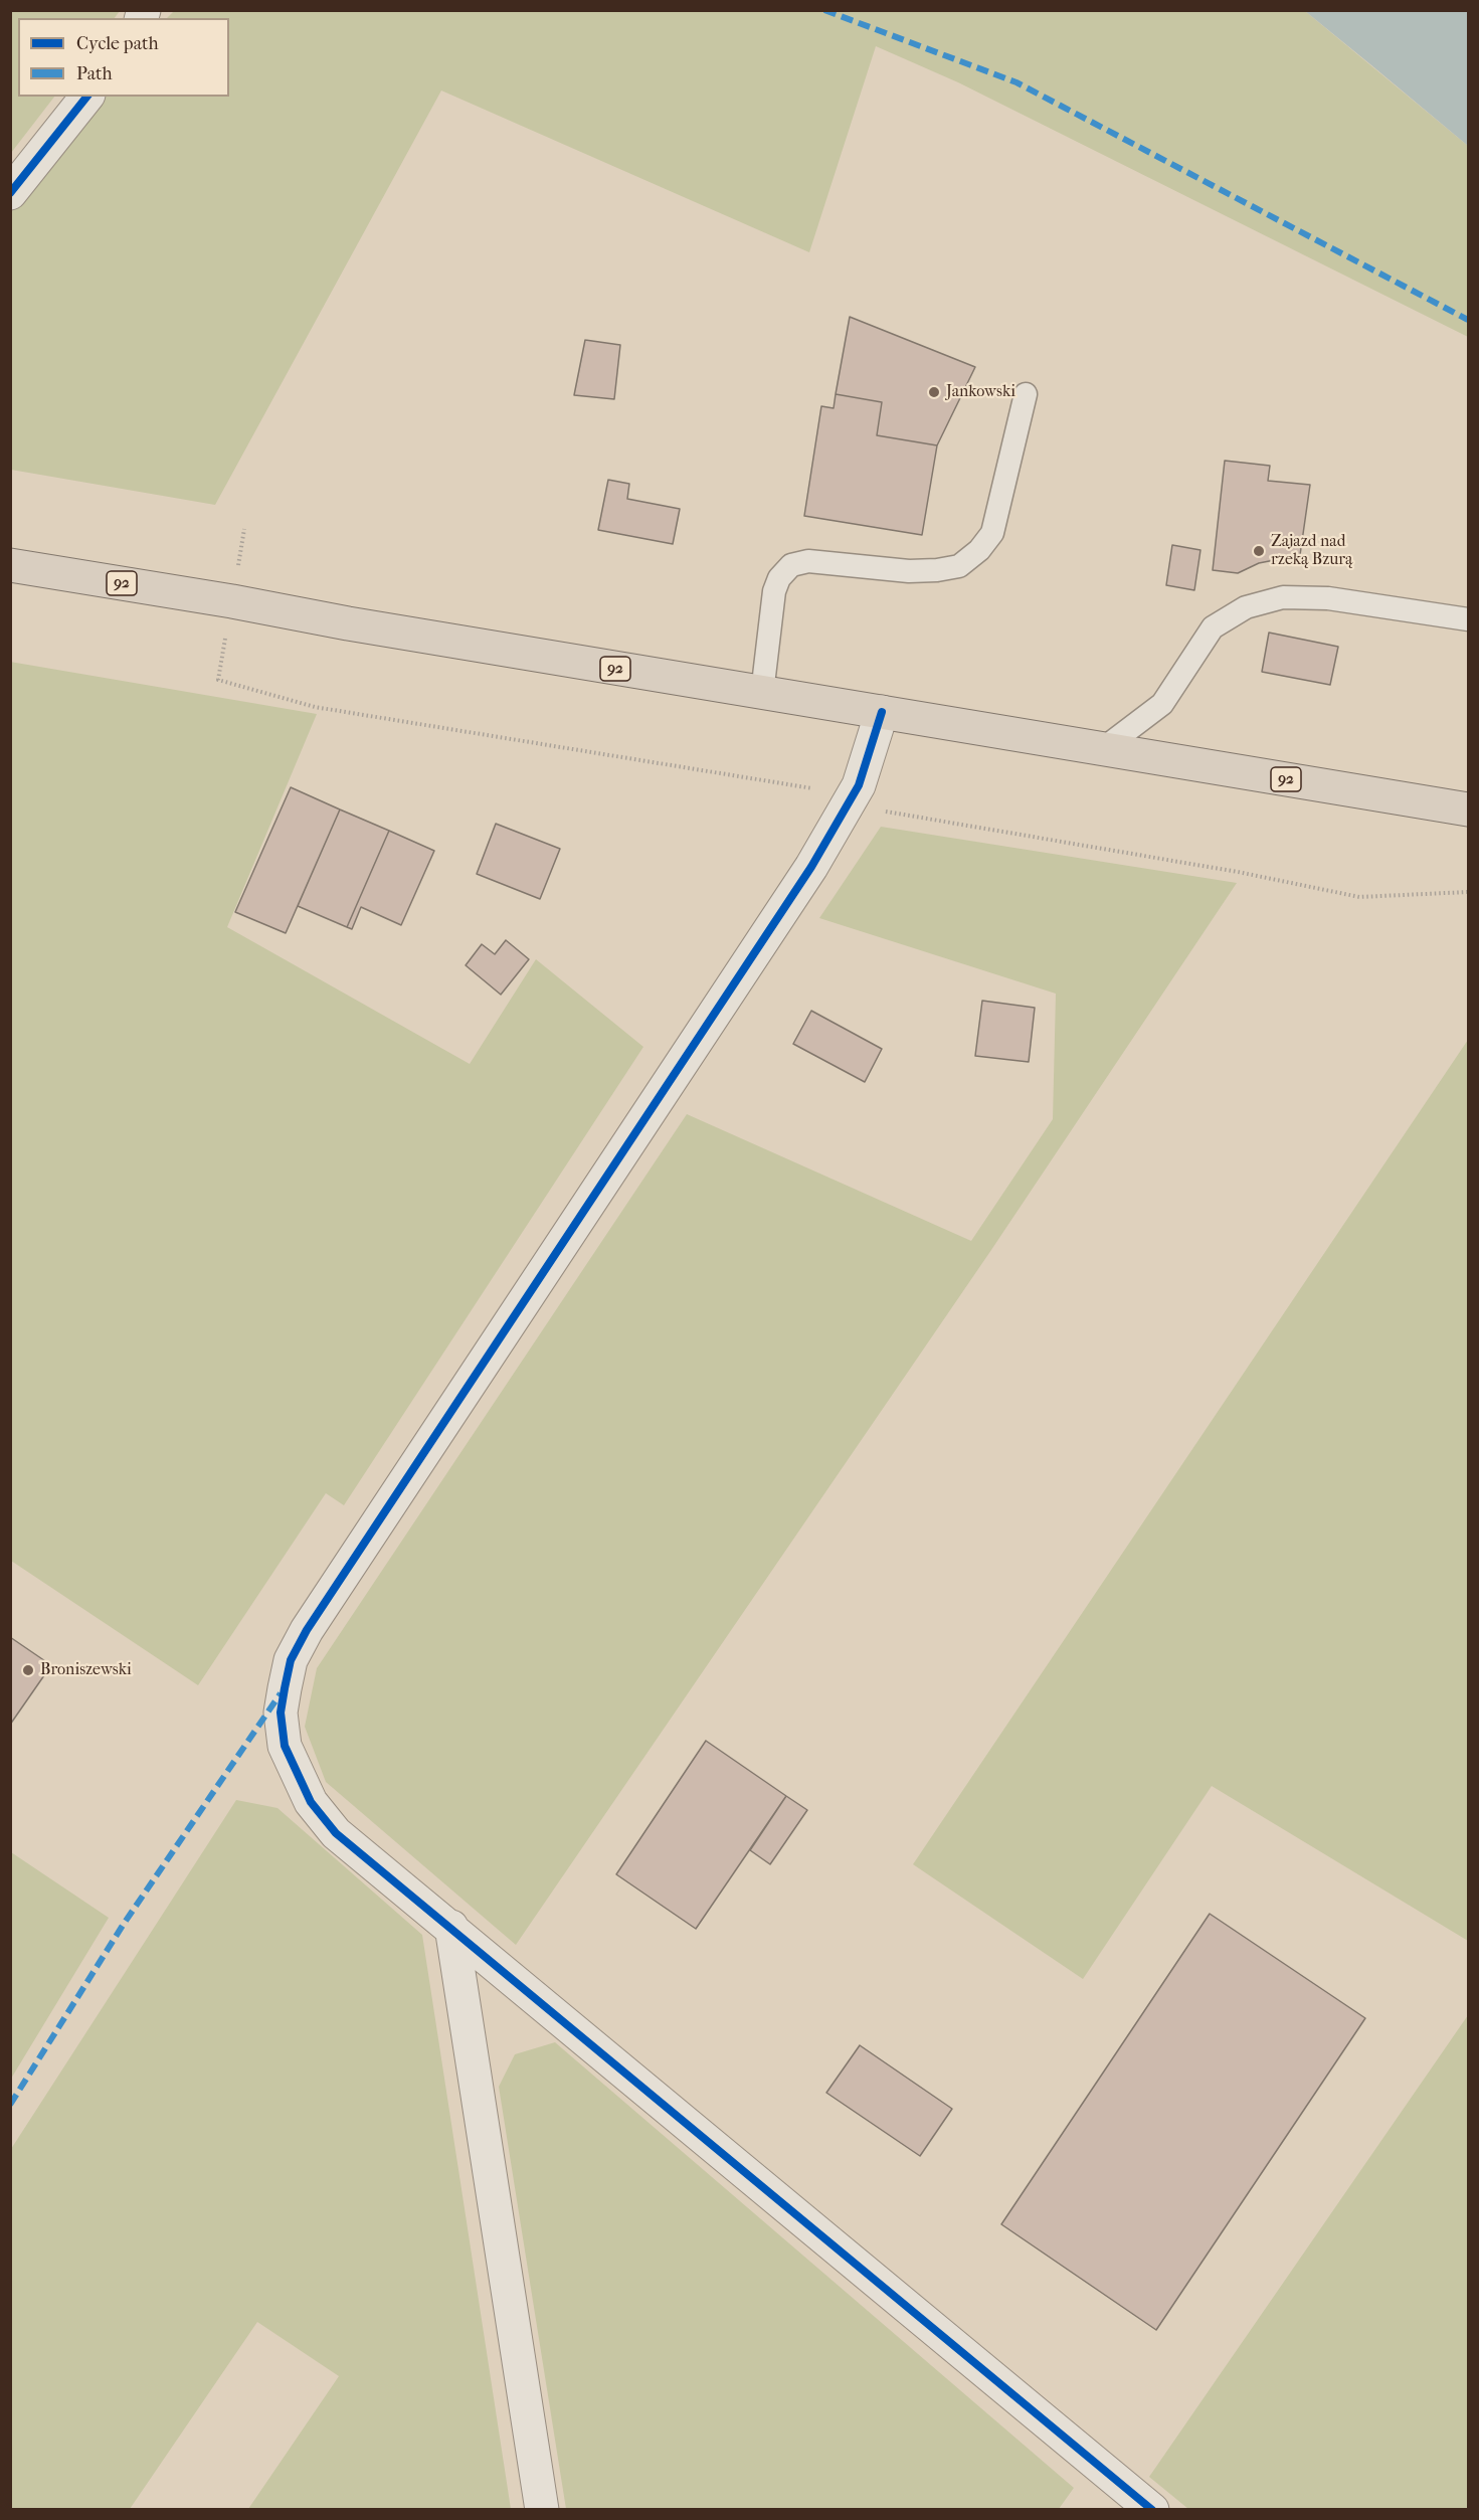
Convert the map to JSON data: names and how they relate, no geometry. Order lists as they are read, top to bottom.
{
  "streets": {
    "main road": ["92"]
  },
  "places": ["Jankowski", "Zajazd nad rzeką Bzurą", "Broniszewski"],
  "legend": ["Cycle path", "Path"]
}
